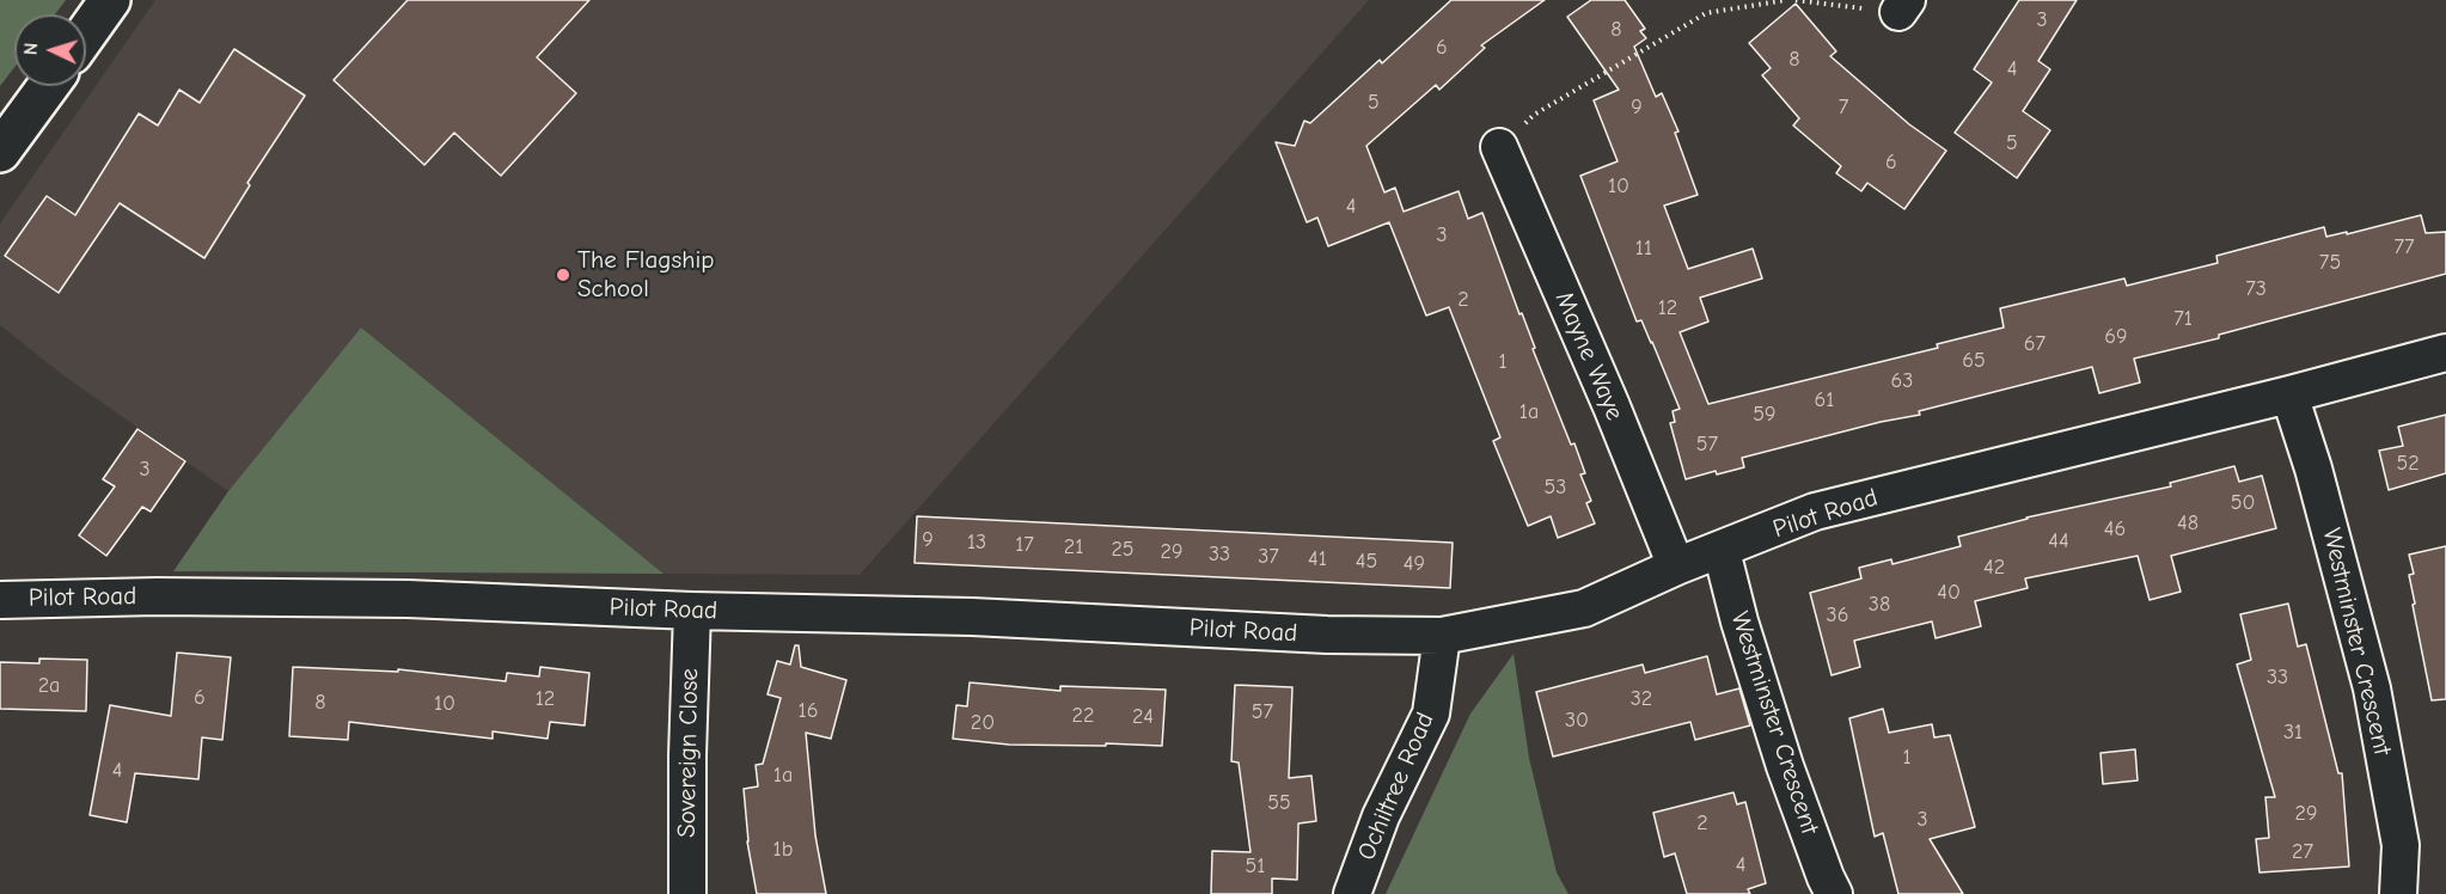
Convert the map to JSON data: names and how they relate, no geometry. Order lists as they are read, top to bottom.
{
  "streets": {
    "street": [
      "Mayne Waye",
      "Pilot Road",
      "Westminster Crescent",
      "Sovereign Close",
      "Ochiltree Road"
    ]
  },
  "crossings": [
    ["Mayne Waye", "Pilot Road"],
    ["Pilot Road", "Westminster Crescent"],
    ["Pilot Road", "Sovereign Close"],
    ["Pilot Road", "Ochiltree Road"]
  ],
  "places": ["The Flagship School"],
  "house_numbers": [
    "3",
    "8",
    "6",
    "8",
    "4",
    "5",
    "9",
    "7",
    "5",
    "6",
    "10",
    "4",
    "3",
    "77",
    "11",
    "75",
    "73",
    "2",
    "12",
    "71",
    "69",
    "67",
    "65",
    "1",
    "63",
    "61",
    "1a",
    "59",
    "57",
    "52",
    "3",
    "53",
    "50",
    "48",
    "46",
    "9",
    "44",
    "13",
    "17",
    "21",
    "25",
    "29",
    "33",
    "37",
    "41",
    "45",
    "49",
    "42",
    "40",
    "38",
    "36",
    "33",
    "2a",
    "6",
    "12",
    "32",
    "8",
    "10",
    "16",
    "57",
    "22",
    "24",
    "30",
    "20",
    "31",
    "1",
    "4",
    "1a",
    "55",
    "29",
    "3",
    "2",
    "1b",
    "27",
    "4",
    "51"
  ],
  "north": "left"
}
